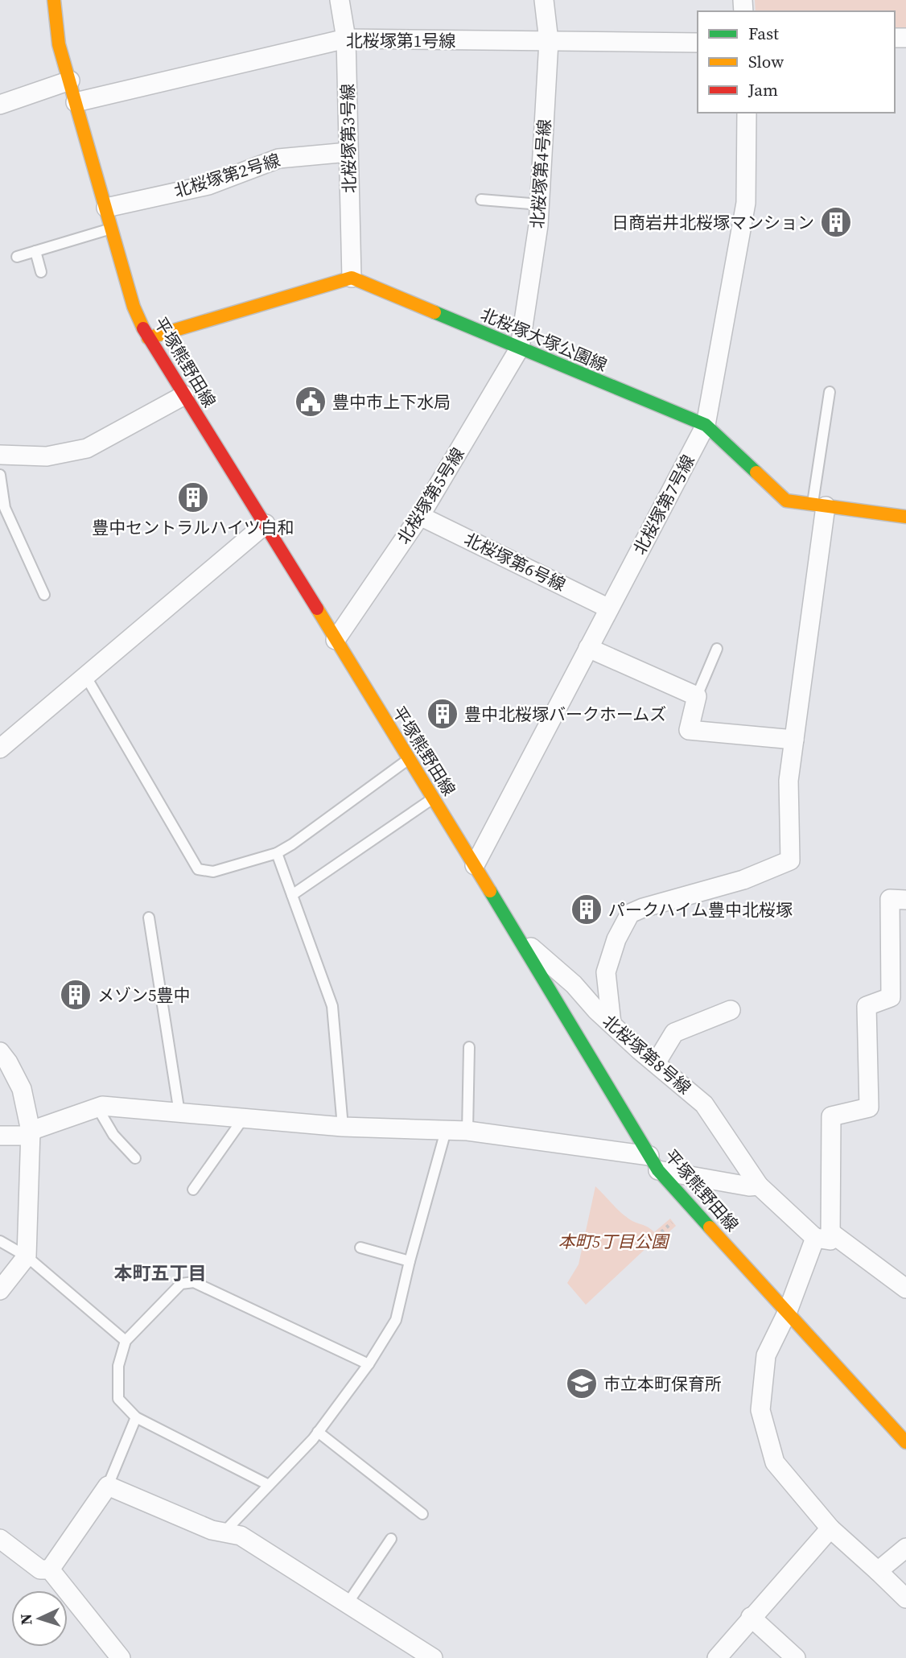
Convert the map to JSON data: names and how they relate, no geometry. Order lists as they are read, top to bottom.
{
  "streets": {
    "street": [
      "北桜塚第1号線",
      "北桜塚第3号線",
      "北桜塚第4号線",
      "北桜塚第2号線",
      "北桜塚大塚公園線",
      "平塚熊野田線",
      "北桜塚第5号線",
      "北桜塚第7号線",
      "北桜塚第6号線",
      "北桜塚第8号線"
    ]
  },
  "crossings": [
    ["北桜塚第1号線", "北桜塚第3号線"],
    ["北桜塚第1号線", "北桜塚第4号線"],
    ["北桜塚第1号線", "平塚熊野田線"],
    ["北桜塚第3号線", "北桜塚第2号線"],
    ["北桜塚第3号線", "北桜塚大塚公園線"],
    ["北桜塚第4号線", "北桜塚大塚公園線"],
    ["北桜塚第4号線", "北桜塚第5号線"],
    ["北桜塚第2号線", "平塚熊野田線"],
    ["北桜塚大塚公園線", "北桜塚第5号線"],
    ["北桜塚大塚公園線", "北桜塚第7号線"],
    ["平塚熊野田線", "北桜塚第5号線"],
    ["平塚熊野田線", "北桜塚第7号線"],
    ["平塚熊野田線", "北桜塚第8号線"],
    ["北桜塚第5号線", "北桜塚第6号線"],
    ["北桜塚第7号線", "北桜塚第6号線"]
  ],
  "districts": ["本町五丁目"],
  "parks": ["本町5丁目公園"],
  "places": {
    "building": [
      "日商岩井北桜塚マンション",
      "豊中セントラルハイツ白和",
      "豊中北桜塚バークホームズ",
      "パークハイム豊中北桜塚",
      "メゾン5豊中"
    ],
    "public building": ["豊中市上下水局"],
    "school or university": ["市立本町保育所"]
  },
  "legend": ["Fast", "Slow", "Jam"],
  "north": "left"
}
